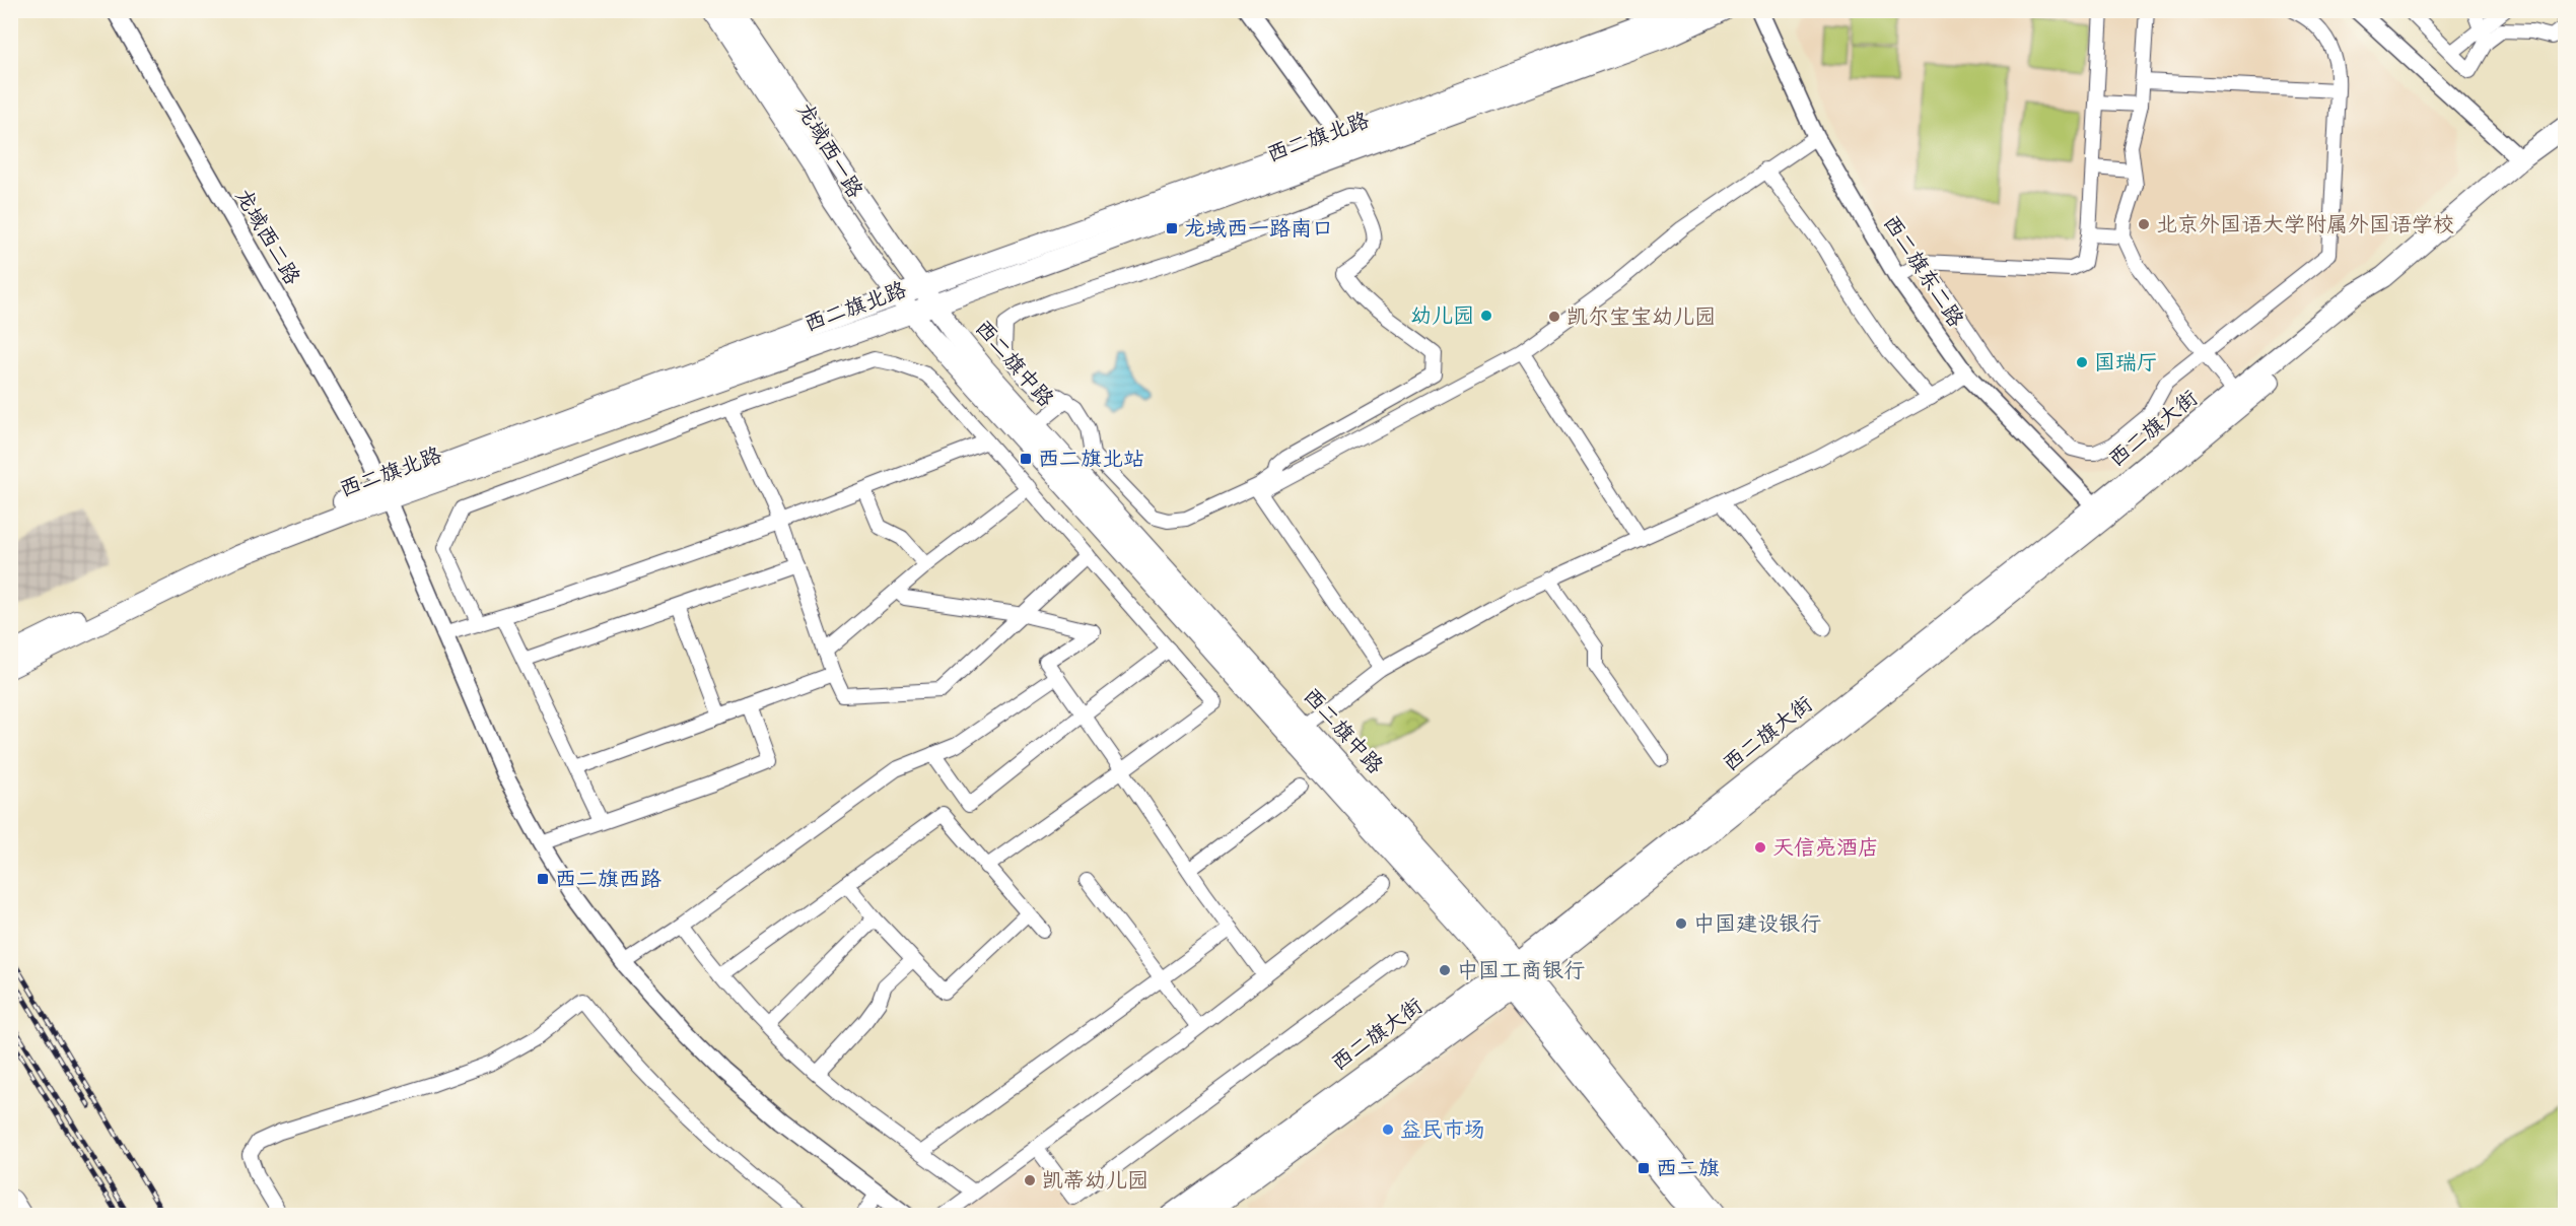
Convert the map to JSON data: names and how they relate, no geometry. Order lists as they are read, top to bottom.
{
  "streets": {
    "main road": [
      "西二旗北路",
      "龙域西一路",
      "西二旗中路",
      "西二旗大街"
    ],
    "street": ["龙域西二路", "西二旗东二路"]
  },
  "crossings": [
    ["西二旗北路", "龙域西一路"],
    ["西二旗北路", "龙域西二路"],
    ["西二旗北路", "西二旗中路"],
    ["龙域西一路", "西二旗中路"],
    ["西二旗东二路", "西二旗大街"],
    ["西二旗中路", "西二旗大街"]
  ],
  "places": {
    "other": [
      "北京外国语大学附属外国语学校",
      "幼儿园",
      "凯尔宝宝幼儿园",
      "国瑞厅",
      "天信亮酒店",
      "中国建设银行",
      "中国工商银行",
      "益民市场",
      "凯蒂幼儿园"
    ],
    "transit": [
      "龙域西一路南口",
      "西二旗北站",
      "西二旗西路",
      "西二旗"
    ]
  }
}
